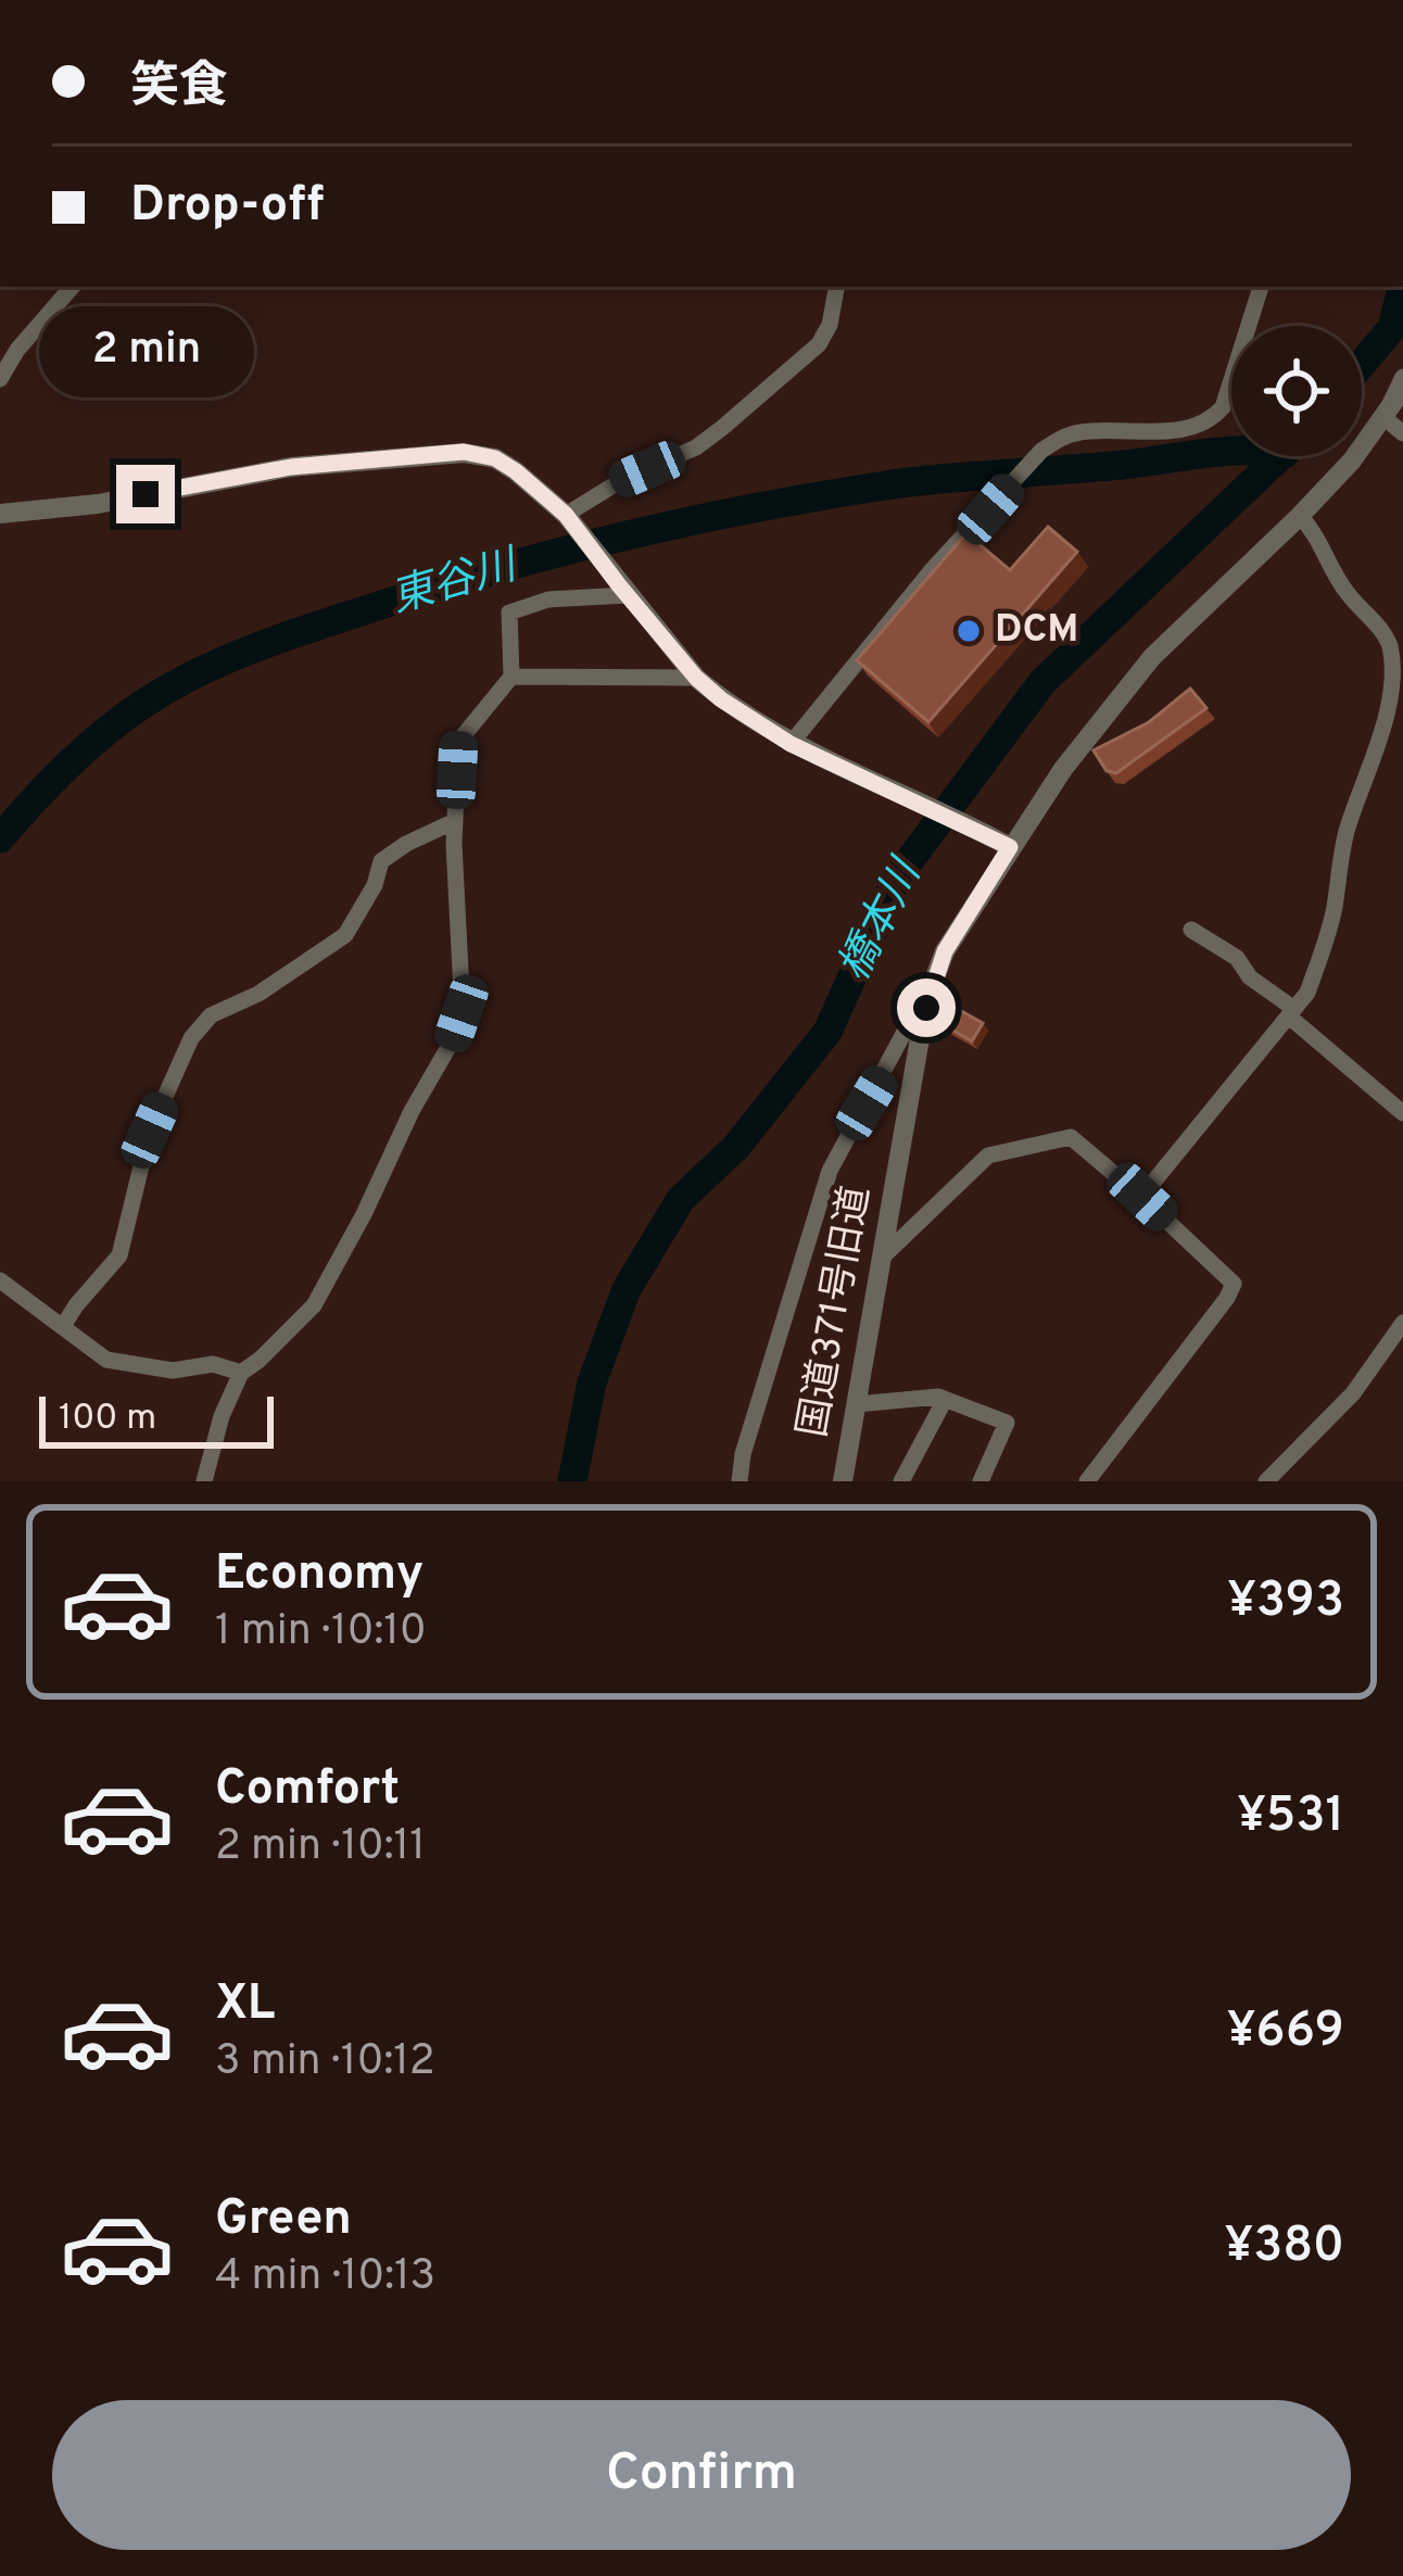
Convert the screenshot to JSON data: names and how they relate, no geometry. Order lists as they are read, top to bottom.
{
  "streets": {
    "street": ["国道371号旧道"]
  },
  "water": ["東谷川", "橋本川"],
  "places": ["DCM"],
  "scale_bar": "100 m",
  "page": {
    "banner": ["笑食", "Drop-off"],
    "bubble": "2 min",
    "scale": "100 m",
    "list": [
      {
        "name": "Economy",
        "note": "1 min · 10:10",
        "value": "¥393"
      },
      {
        "name": "Comfort",
        "note": "2 min · 10:11",
        "value": "¥531"
      },
      {
        "name": "XL",
        "note": "3 min · 10:12",
        "value": "¥669"
      },
      {
        "name": "Green",
        "note": "4 min · 10:13",
        "value": "¥380"
      }
    ],
    "buttons": "Confirm"
  }
}
